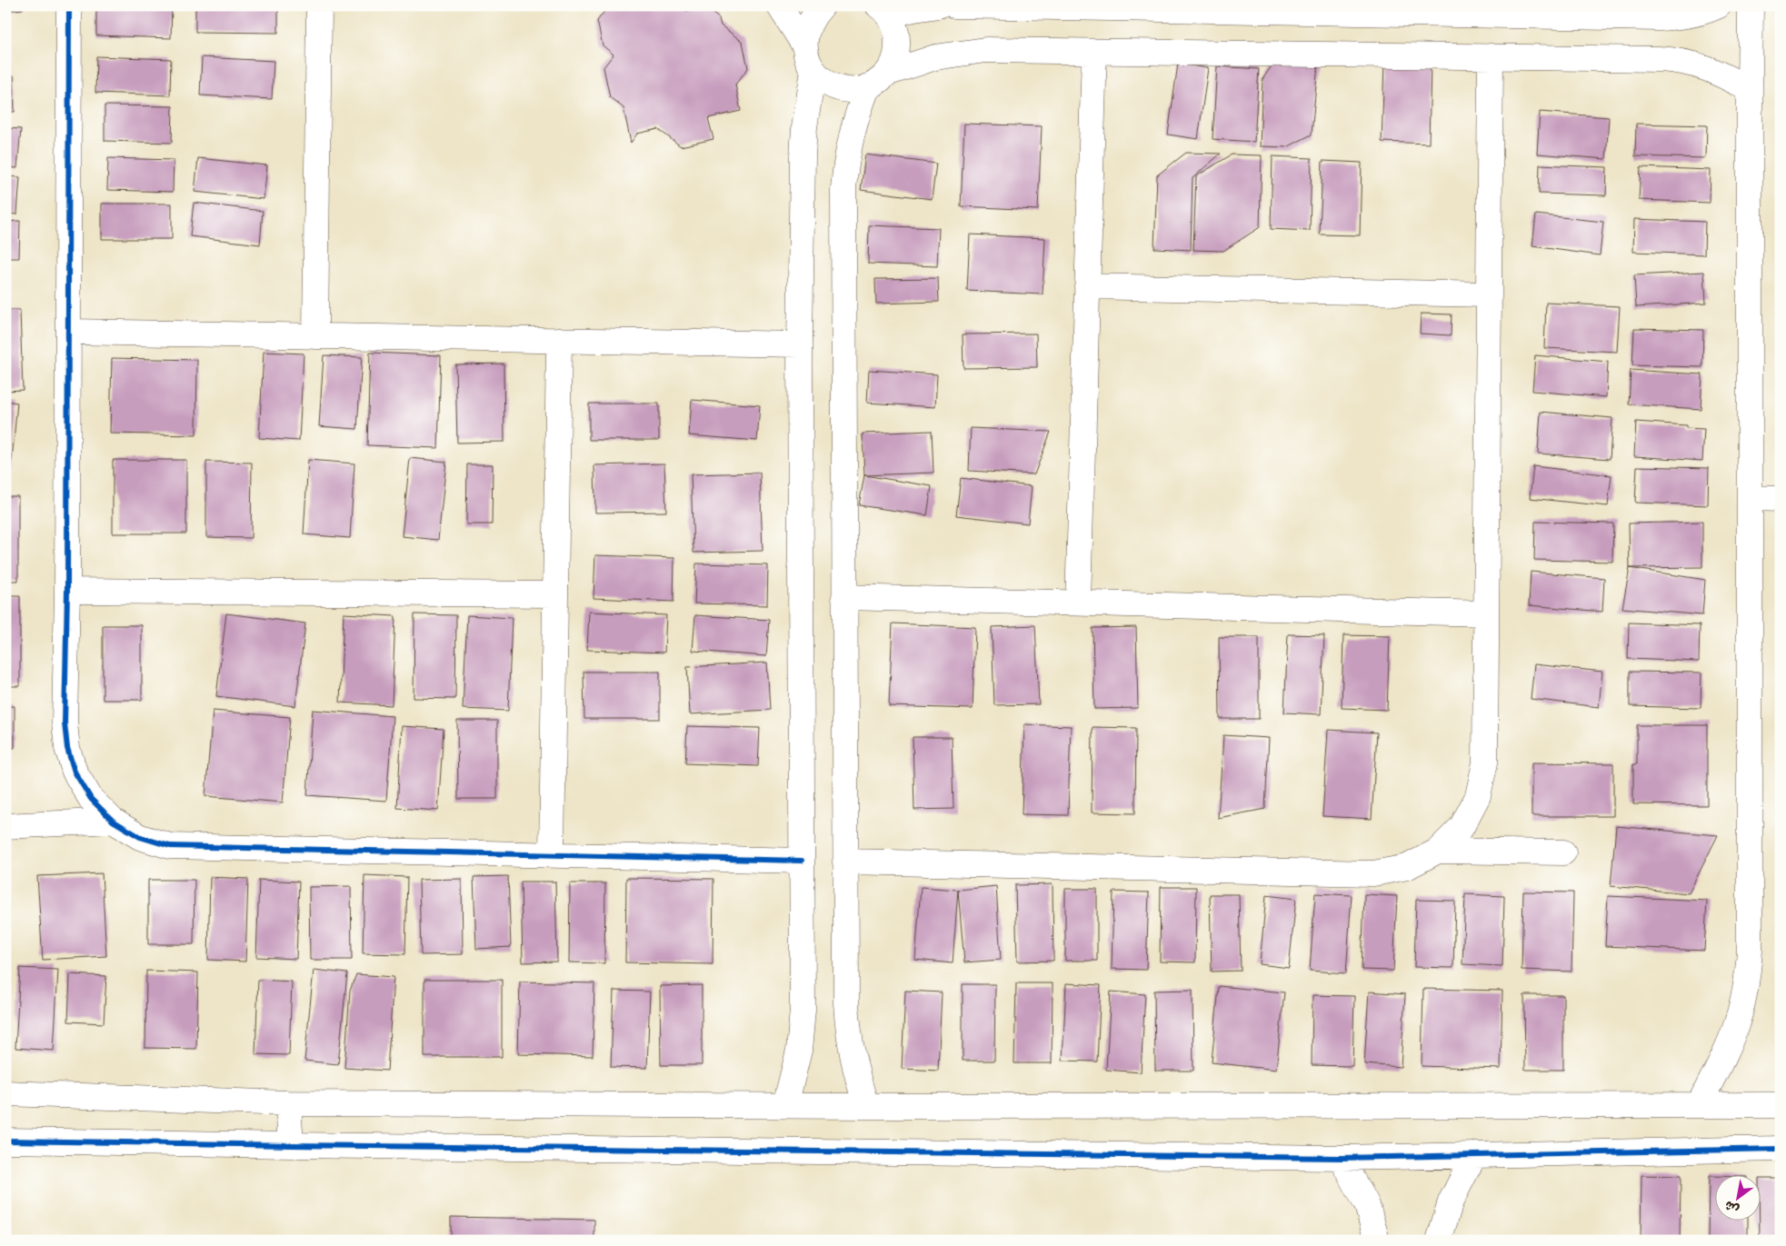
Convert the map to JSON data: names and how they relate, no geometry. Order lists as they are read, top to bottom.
{
  "north": "bottom left"
}
